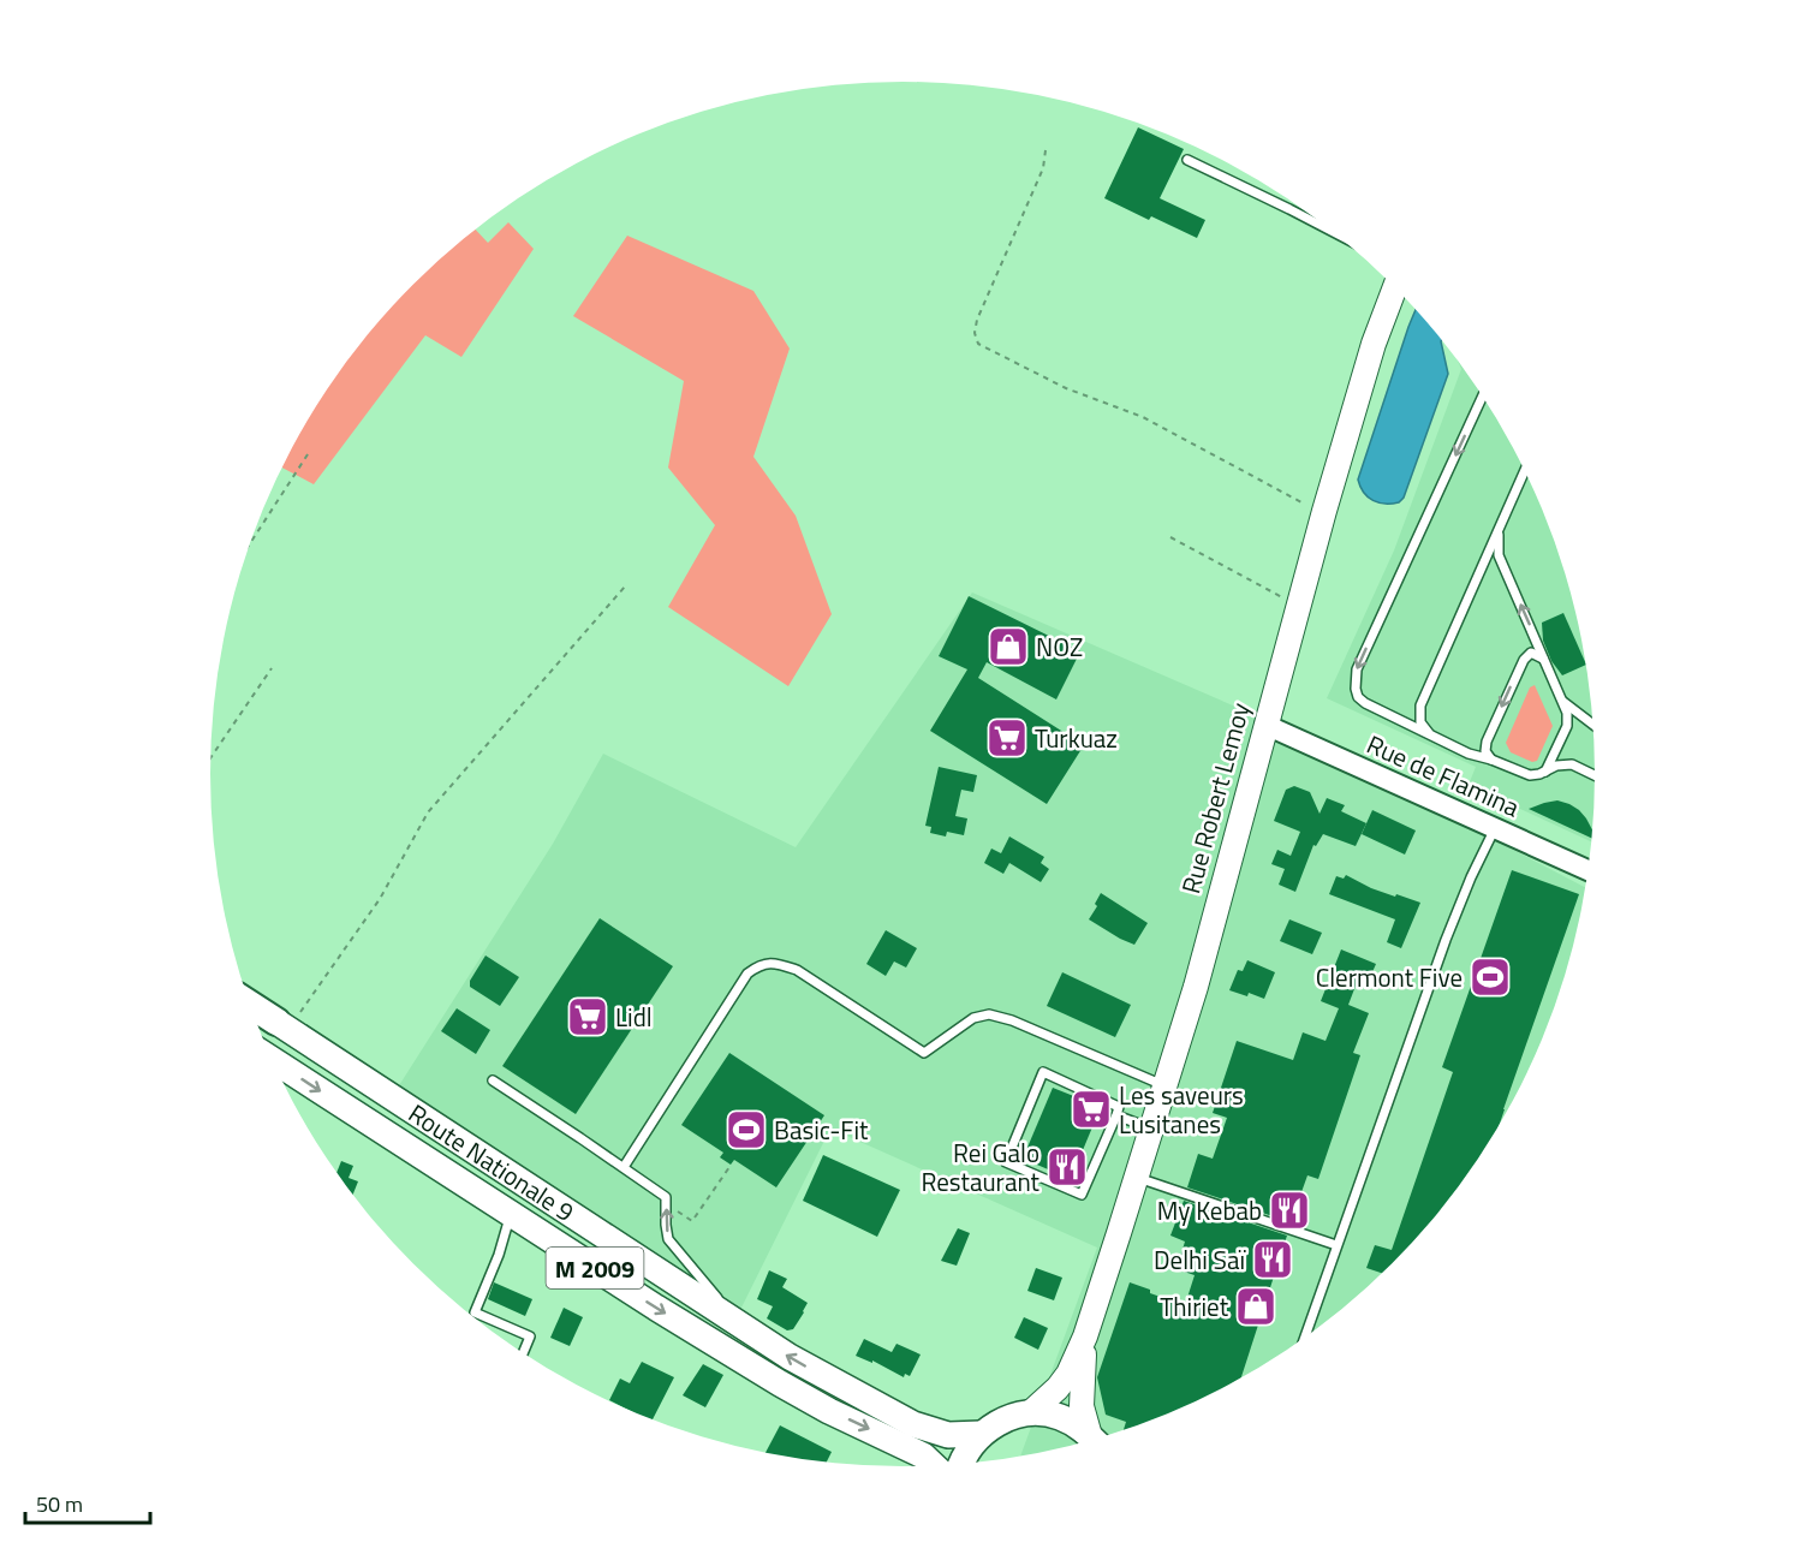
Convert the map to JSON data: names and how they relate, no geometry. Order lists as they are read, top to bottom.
{
  "streets": {
    "highway": ["Route Nationale 9", "M 2009"],
    "main road": ["Rue Robert Lemoy"],
    "street": ["Rue de Flamina"]
  },
  "crossings": [
    ["Rue de Flamina", "Rue Robert Lemoy"]
  ],
  "places": {
    "shop": ["NOZ", "Thiriet"],
    "supermarket": ["Turkuaz", "Lidl", "Les saveurs Lusitanes"],
    "sports": ["Clermont Five", "Basic-Fit"],
    "restaurant": ["Rei Galo Restaurant", "My Kebab", "Delhi Saï"]
  },
  "scale_bar": "50 m"
}
